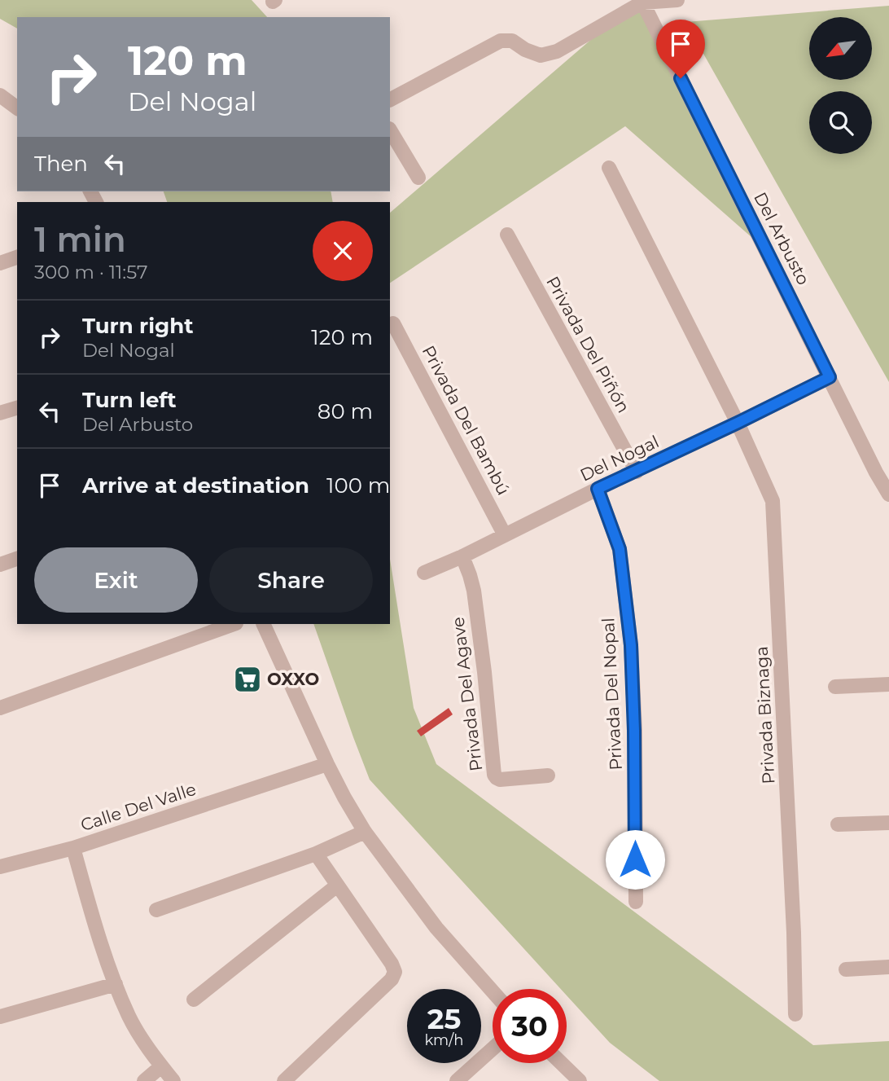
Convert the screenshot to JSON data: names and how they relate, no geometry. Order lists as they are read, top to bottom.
{
  "streets": {
    "street": [
      "Del Arbusto",
      "Privada Del Piñón",
      "Privada Del Bambú",
      "Del Nogal",
      "Privada Del Agave",
      "Privada Del Nopal",
      "Privada Biznaga",
      "Calle Del Valle"
    ]
  },
  "crossings": [
    ["Del Arbusto", "Del Nogal"],
    ["Privada Del Piñón", "Del Nogal"],
    ["Privada Del Bambú", "Del Nogal"],
    ["Del Nogal", "Privada Del Agave"],
    ["Del Nogal", "Privada Del Nopal"],
    ["Del Nogal", "Privada Biznaga"]
  ],
  "places": {
    "supermarket": ["OXXO"]
  },
  "north": "bottom left",
  "page": {
    "turn": ["120 m", "Del Nogal"],
    "then": "Then",
    "heading": ["1 min", "300 m · 11:57"],
    "list": [
      {
        "name": "Turn right",
        "note": "Del Nogal",
        "value": "120 m"
      },
      {
        "name": "Turn left",
        "note": "Del Arbusto",
        "value": "80 m"
      },
      {
        "name": "Arrive at destination",
        "value": "100 m"
      }
    ],
    "buttons": ["Exit", "Share"],
    "speed": "25 km/h",
    "limit": "30"
  }
}
